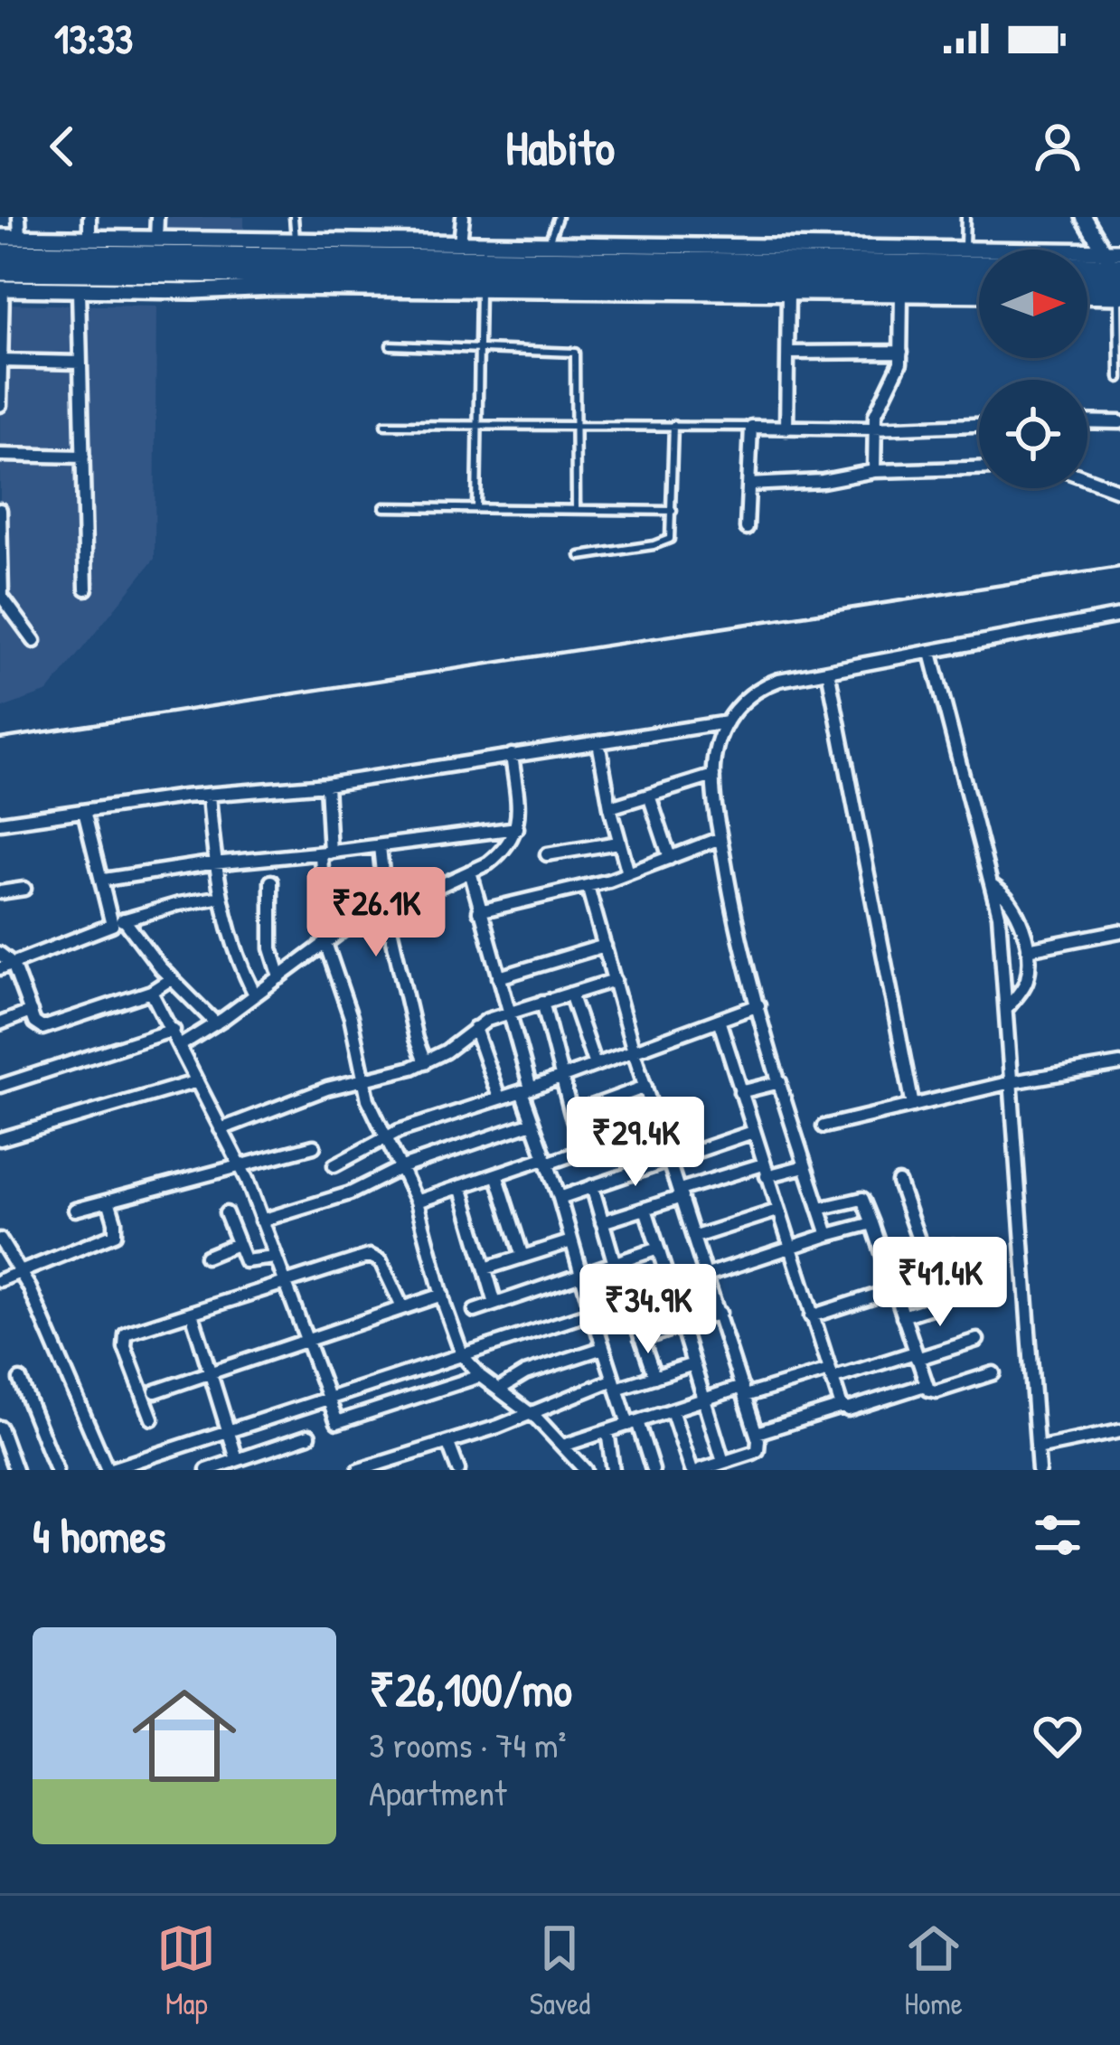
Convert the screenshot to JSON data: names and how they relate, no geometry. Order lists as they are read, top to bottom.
{
  "north": "right",
  "page": {
    "status": "13:33",
    "header": "Habito",
    "price": [
      "₹26.1K",
      "₹29.4K",
      "₹41.4K",
      "₹34.9K"
    ],
    "heading": "4 homes",
    "list": [
      {
        "name": "₹26,100/mo",
        "note": "3 rooms · 74 m² · Apartment"
      }
    ],
    "tabs": ["Map", "Saved", "Home"]
  }
}
